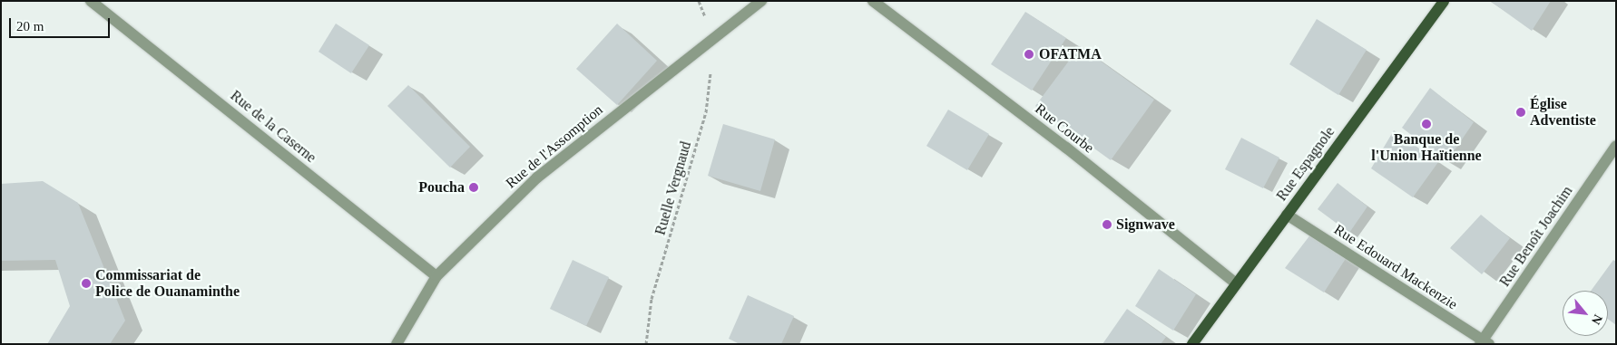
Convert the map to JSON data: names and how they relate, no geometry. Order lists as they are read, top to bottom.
{
  "streets": {
    "main road": ["Rue Espagnole"],
    "street": [
      "Rue de la Caserne",
      "Rue Courbe",
      "Rue de l'Assomption",
      "Rue Benoît Joachim",
      "Rue Edouard Mackenzie"
    ],
    "path": ["Ruelle Vergnaud"]
  },
  "crossings": [
    ["Rue de la Caserne", "Rue de l'Assomption"],
    ["Rue Courbe", "Rue Espagnole"],
    ["Rue de l'Assomption", "Ruelle Vergnaud"],
    ["Rue Espagnole", "Rue Edouard Mackenzie"],
    ["Rue Benoît Joachim", "Rue Edouard Mackenzie"]
  ],
  "places": [
    "OFATMA",
    "Église Adventiste",
    "Banque de l'Union Haïtienne",
    "Poucha",
    "Signwave",
    "Commissariat de Police de Ouanaminthe"
  ],
  "scale_bar": "20 m",
  "north": "bottom right"
}
